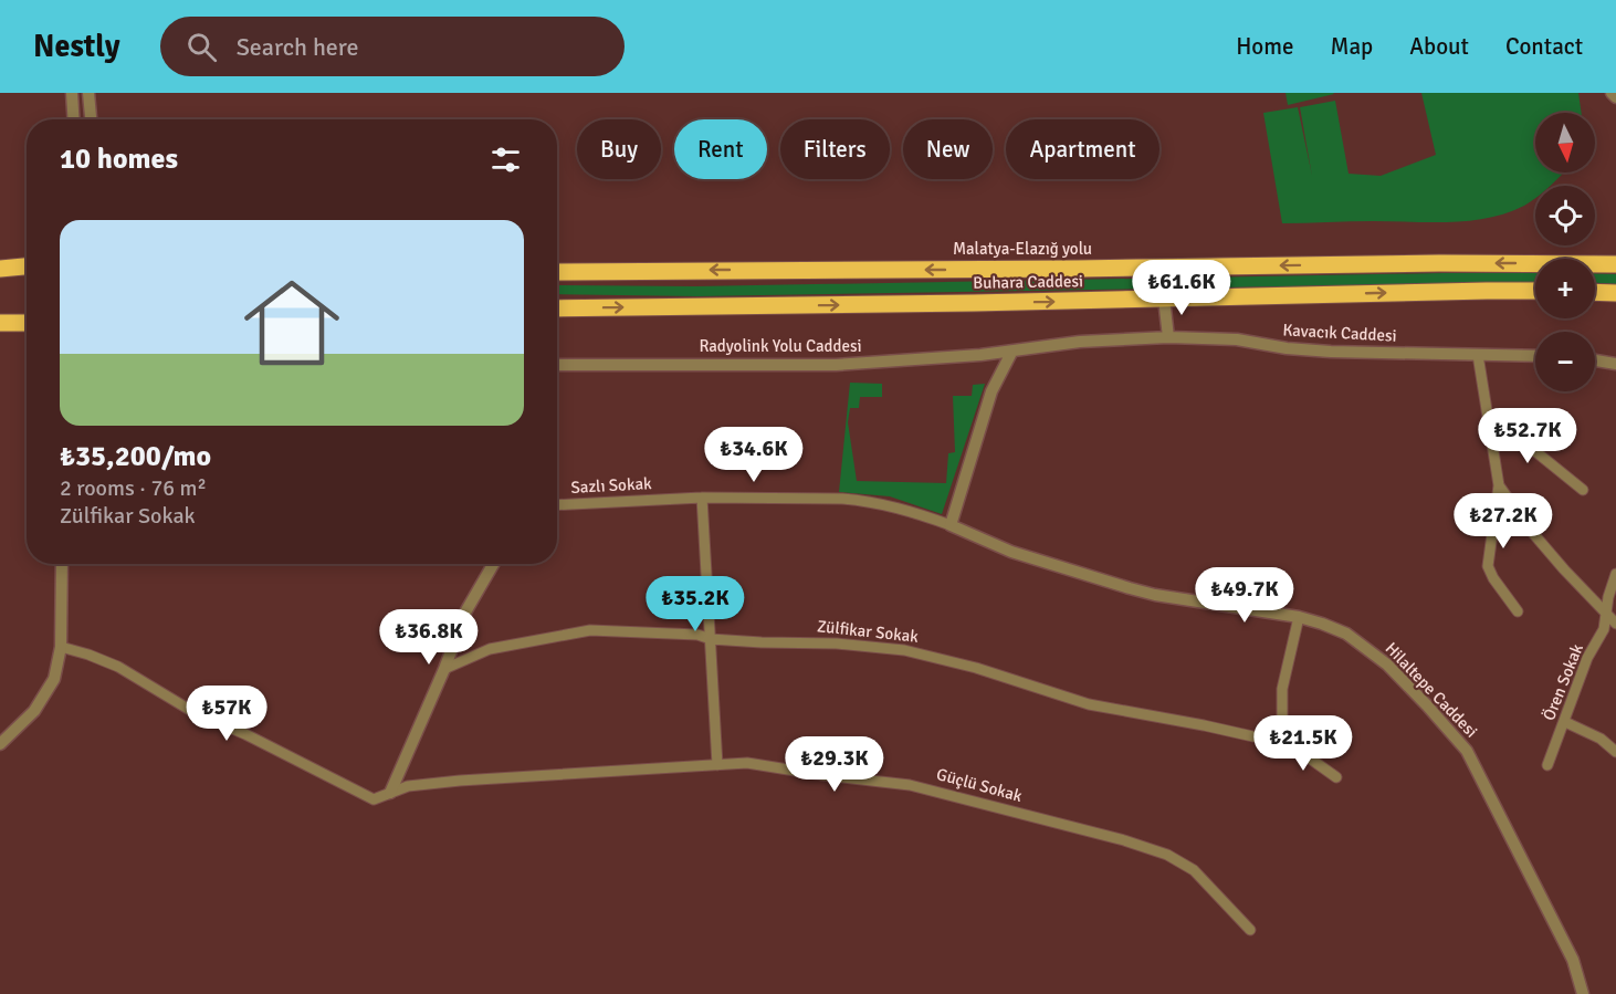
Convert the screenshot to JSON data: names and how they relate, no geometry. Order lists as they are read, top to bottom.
{
  "streets": {
    "highway": ["Malatya-Elazığ yolu", "Buhara Caddesi"],
    "street": [
      "Kavacık Caddesi",
      "Radyolink Yolu Caddesi",
      "Sazlı Sokak",
      "Zülfikar Sokak",
      "Ören Sokak",
      "Hilaltepe Caddesi",
      "Güçlü Sokak"
    ]
  },
  "crossings": [
    ["Kavacık Caddesi", "Radyolink Yolu Caddesi"],
    ["Sazlı Sokak", "Hilaltepe Caddesi"]
  ],
  "one_way": ["Malatya-Elazığ yolu", "Buhara Caddesi"],
  "north": "bottom",
  "page": {
    "header": "Nestly",
    "search": "Search here",
    "nav": [
      "Home",
      "Map",
      "About",
      "Contact"
    ],
    "map_buttons": ["+", "−"],
    "chip": [
      "Buy",
      "Rent",
      "Filters",
      "New",
      "Apartment"
    ],
    "heading": "10 homes",
    "list": [
      {
        "name": "₺35,200/mo",
        "note": "2 rooms · 76 m² · Zülfikar Sokak"
      }
    ],
    "price": [
      "₺61.6K",
      "₺52.7K",
      "₺34.6K",
      "₺27.2K",
      "₺49.7K",
      "₺35.2K",
      "₺36.8K",
      "₺57K",
      "₺21.5K",
      "₺29.3K"
    ]
  }
}
